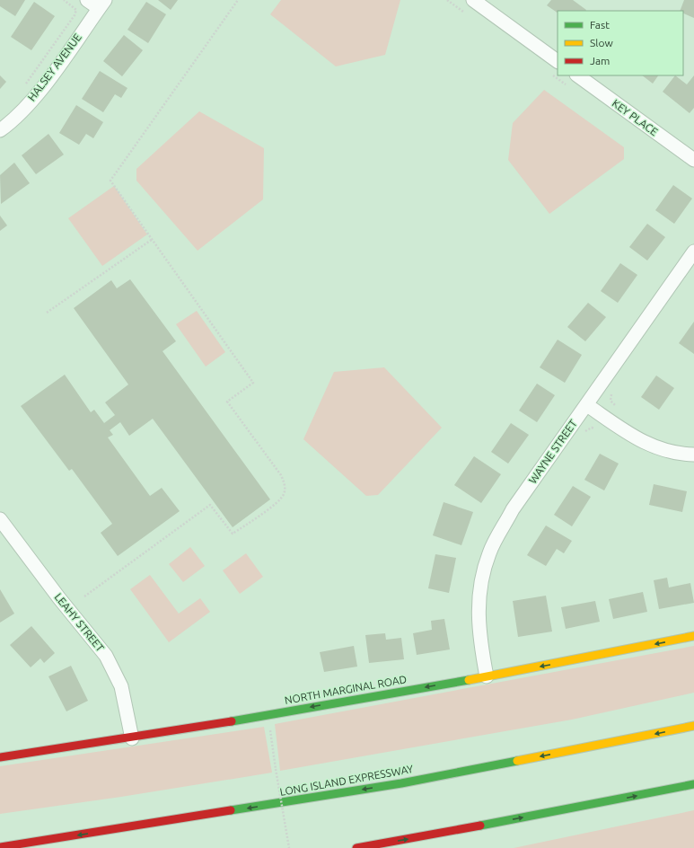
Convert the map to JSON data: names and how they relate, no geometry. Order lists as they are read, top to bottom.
{
  "streets": {
    "main road": ["NORTH MARGINAL ROAD", "LONG ISLAND EXPRESSWAY"],
    "street": [
      "HALSEY AVENUE",
      "KEY PLACE",
      "WAYNE STREET",
      "LEAHY STREET"
    ]
  },
  "crossings": [
    ["WAYNE STREET", "NORTH MARGINAL ROAD"],
    ["LEAHY STREET", "NORTH MARGINAL ROAD"]
  ],
  "one_way": ["NORTH MARGINAL ROAD"],
  "legend": ["Fast", "Slow", "Jam"]
}
